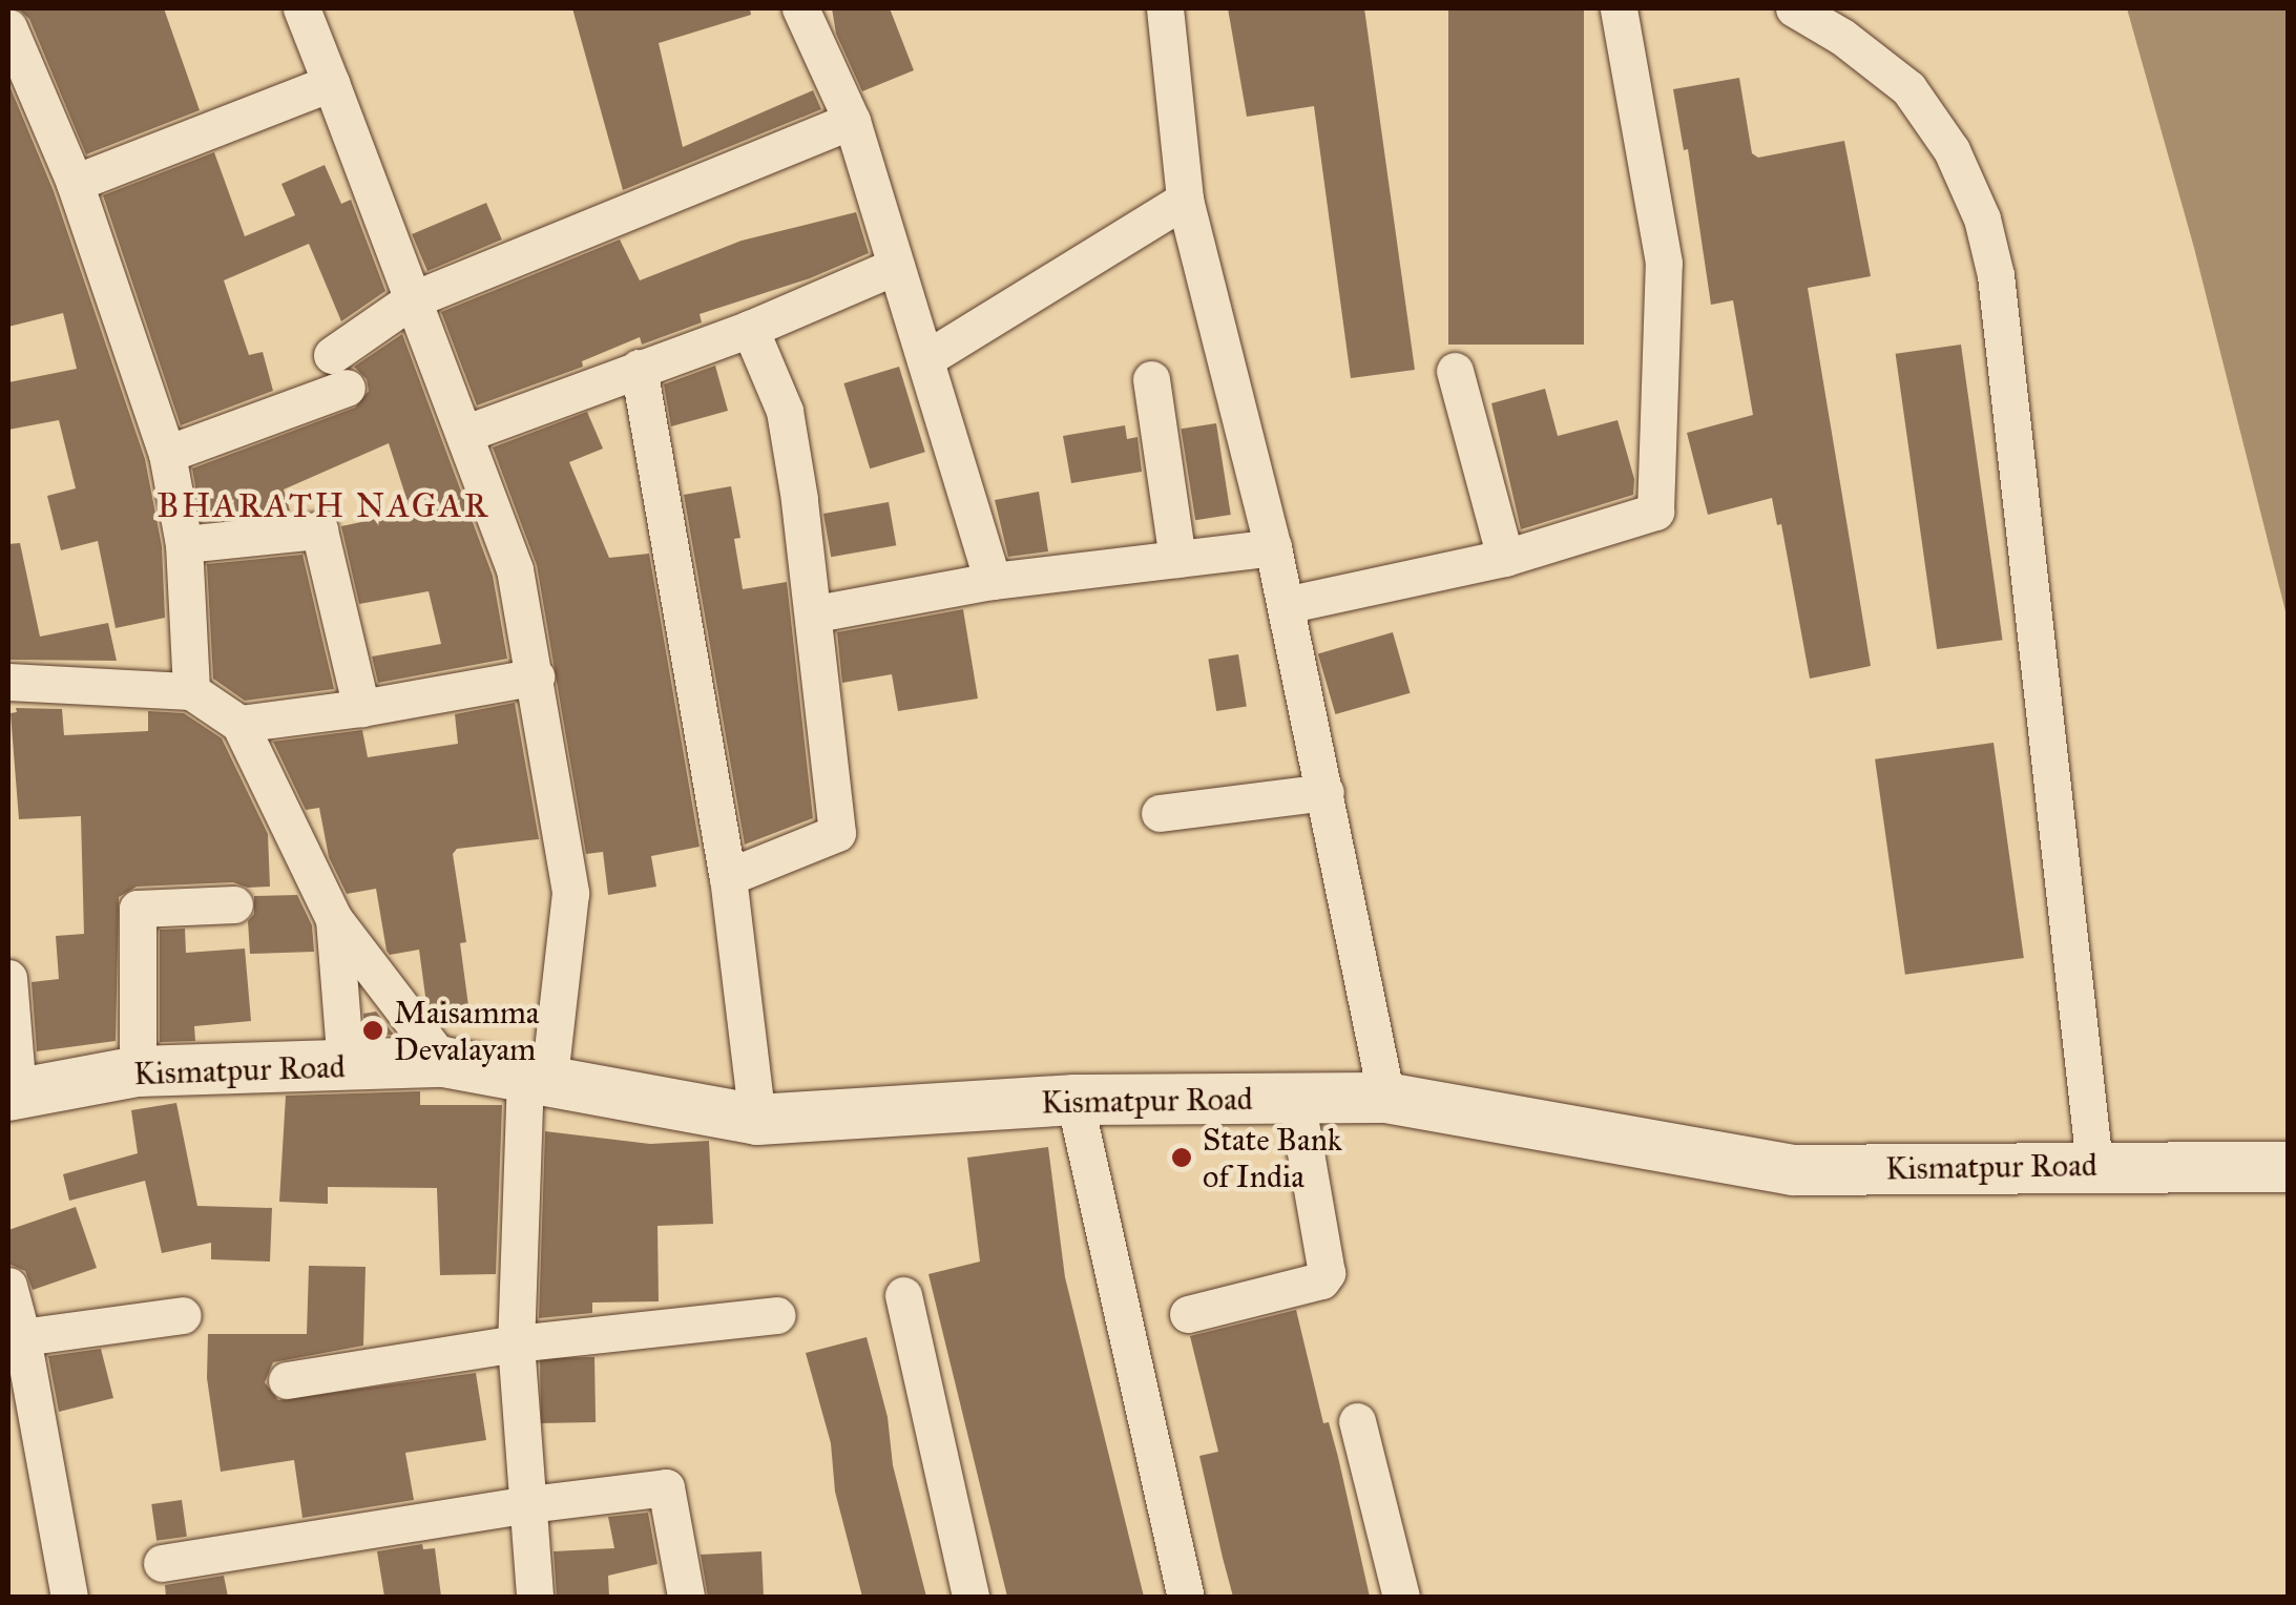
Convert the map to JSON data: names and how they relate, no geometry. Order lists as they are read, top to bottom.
{
  "streets": {
    "street": ["Kismatpur Road"]
  },
  "districts": ["BHARATH NAGAR"],
  "places": ["Maisamma Devalayam", "State Bank of India"]
}
